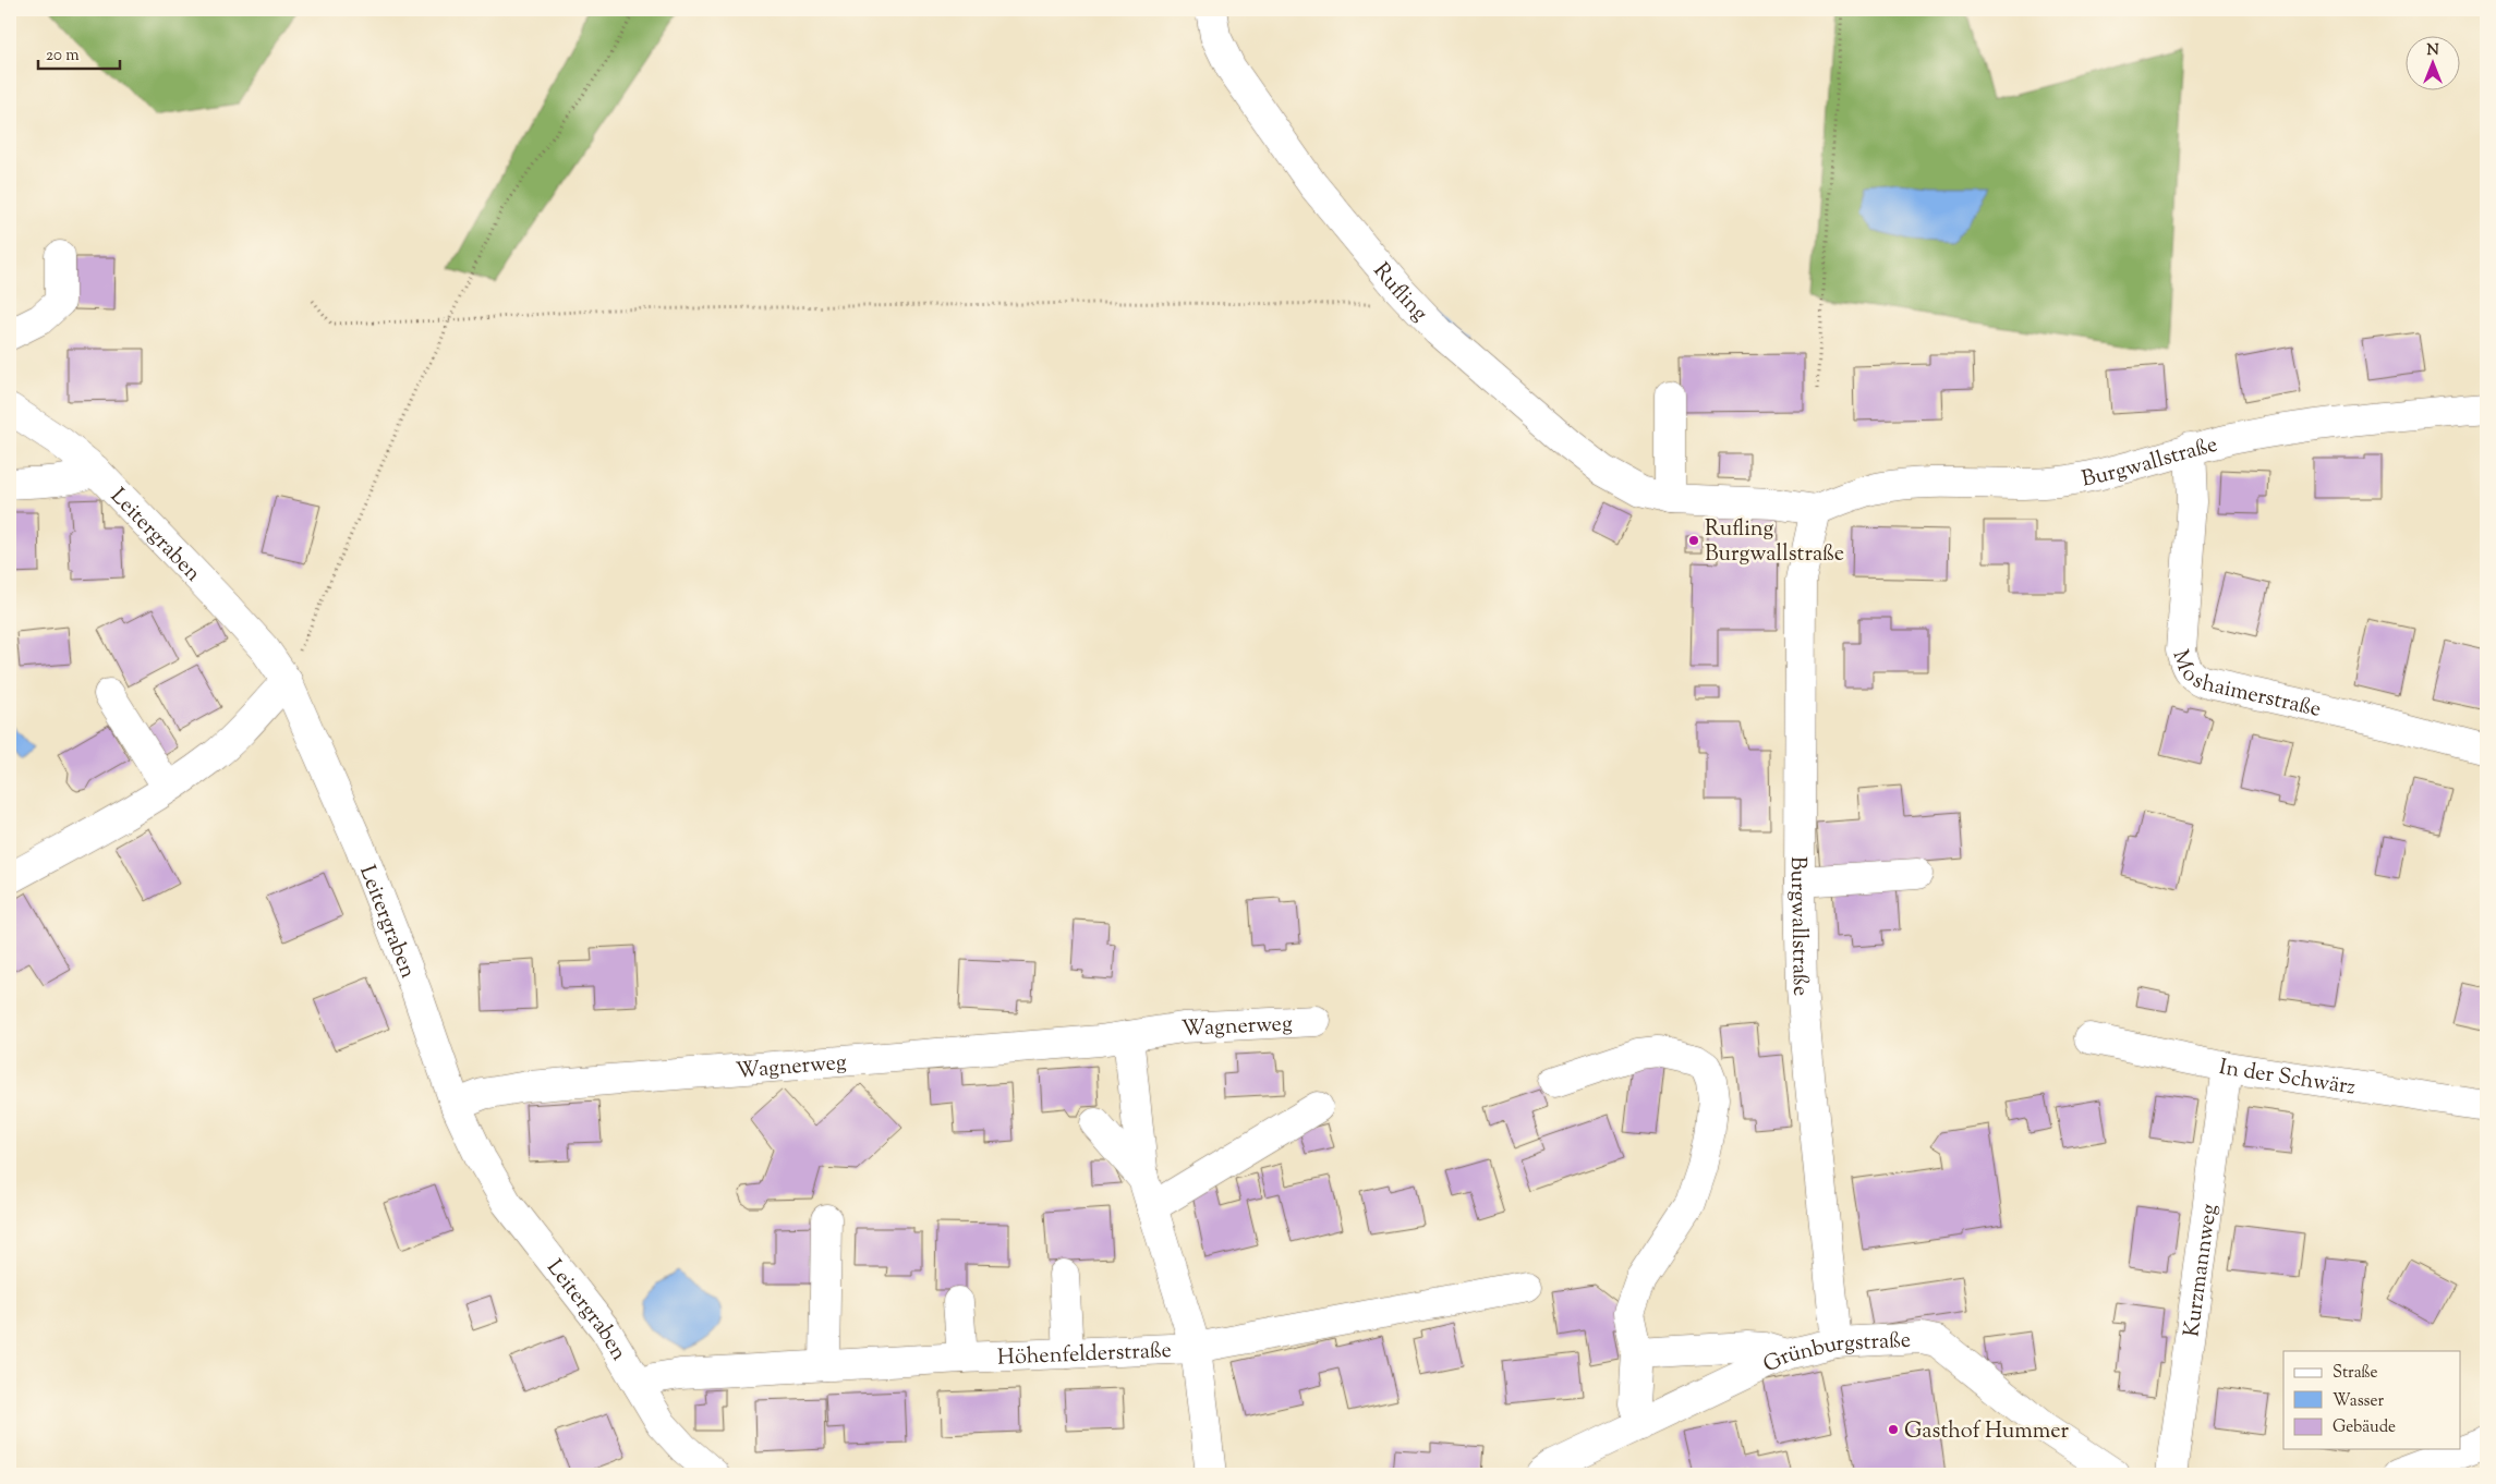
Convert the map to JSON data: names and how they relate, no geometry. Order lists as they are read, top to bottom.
{
  "streets": {
    "street": [
      "Rufling",
      "Burgwallstraße",
      "Leitergraben",
      "Moshaimerstraße",
      "Wagnerweg",
      "In der Schwärz",
      "Kurzmannweg",
      "Höhenfelderstraße",
      "Grünburgstraße"
    ]
  },
  "crossings": [
    ["Burgwallstraße", "Moshaimerstraße"],
    ["Burgwallstraße", "Grünburgstraße"],
    ["Leitergraben", "Wagnerweg"],
    ["Leitergraben", "Höhenfelderstraße"],
    ["In der Schwärz", "Kurzmannweg"]
  ],
  "places": ["Rufling Burgwallstraße", "Gasthof Hummer"],
  "legend": ["Straße", "Wasser", "Gebäude"],
  "scale_bar": "20 m",
  "north": "top"
}
